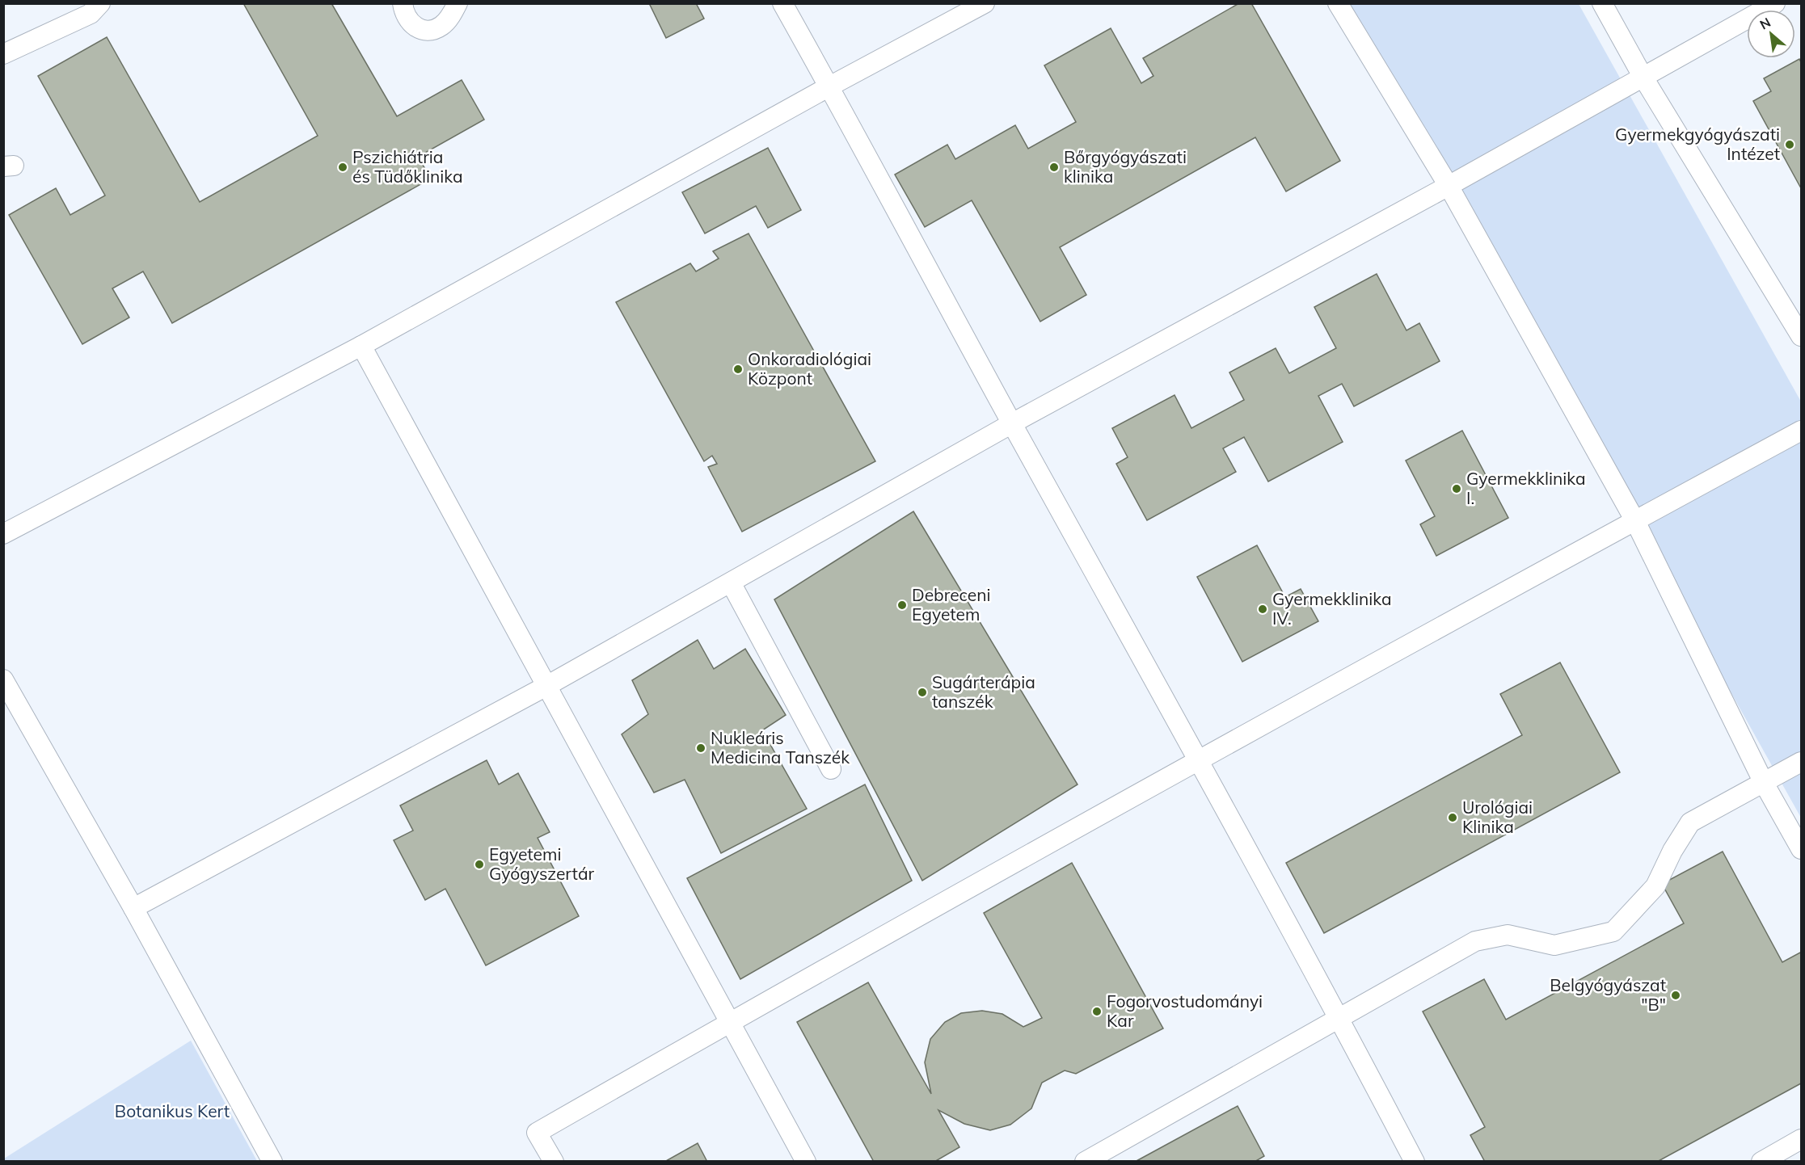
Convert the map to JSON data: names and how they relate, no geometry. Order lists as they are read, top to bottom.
{
  "parks": ["Botanikus Kert"],
  "places": [
    "Gyermekgyógyászati Intézet",
    "Pszichiátria és Tüdőklinika",
    "Bőrgyógyászati klinika",
    "Onkoradiológiai Központ",
    "Gyermekklinika I.",
    "Debreceni Egyetem",
    "Gyermekklinika IV.",
    "Sugárterápia tanszék",
    "Nukleáris Medicina Tanszék",
    "Urológiai Klinika",
    "Egyetemi Gyógyszertár",
    "Belgyógyászat \"B\"",
    "Fogorvostudományi Kar"
  ],
  "north": "top left"
}
